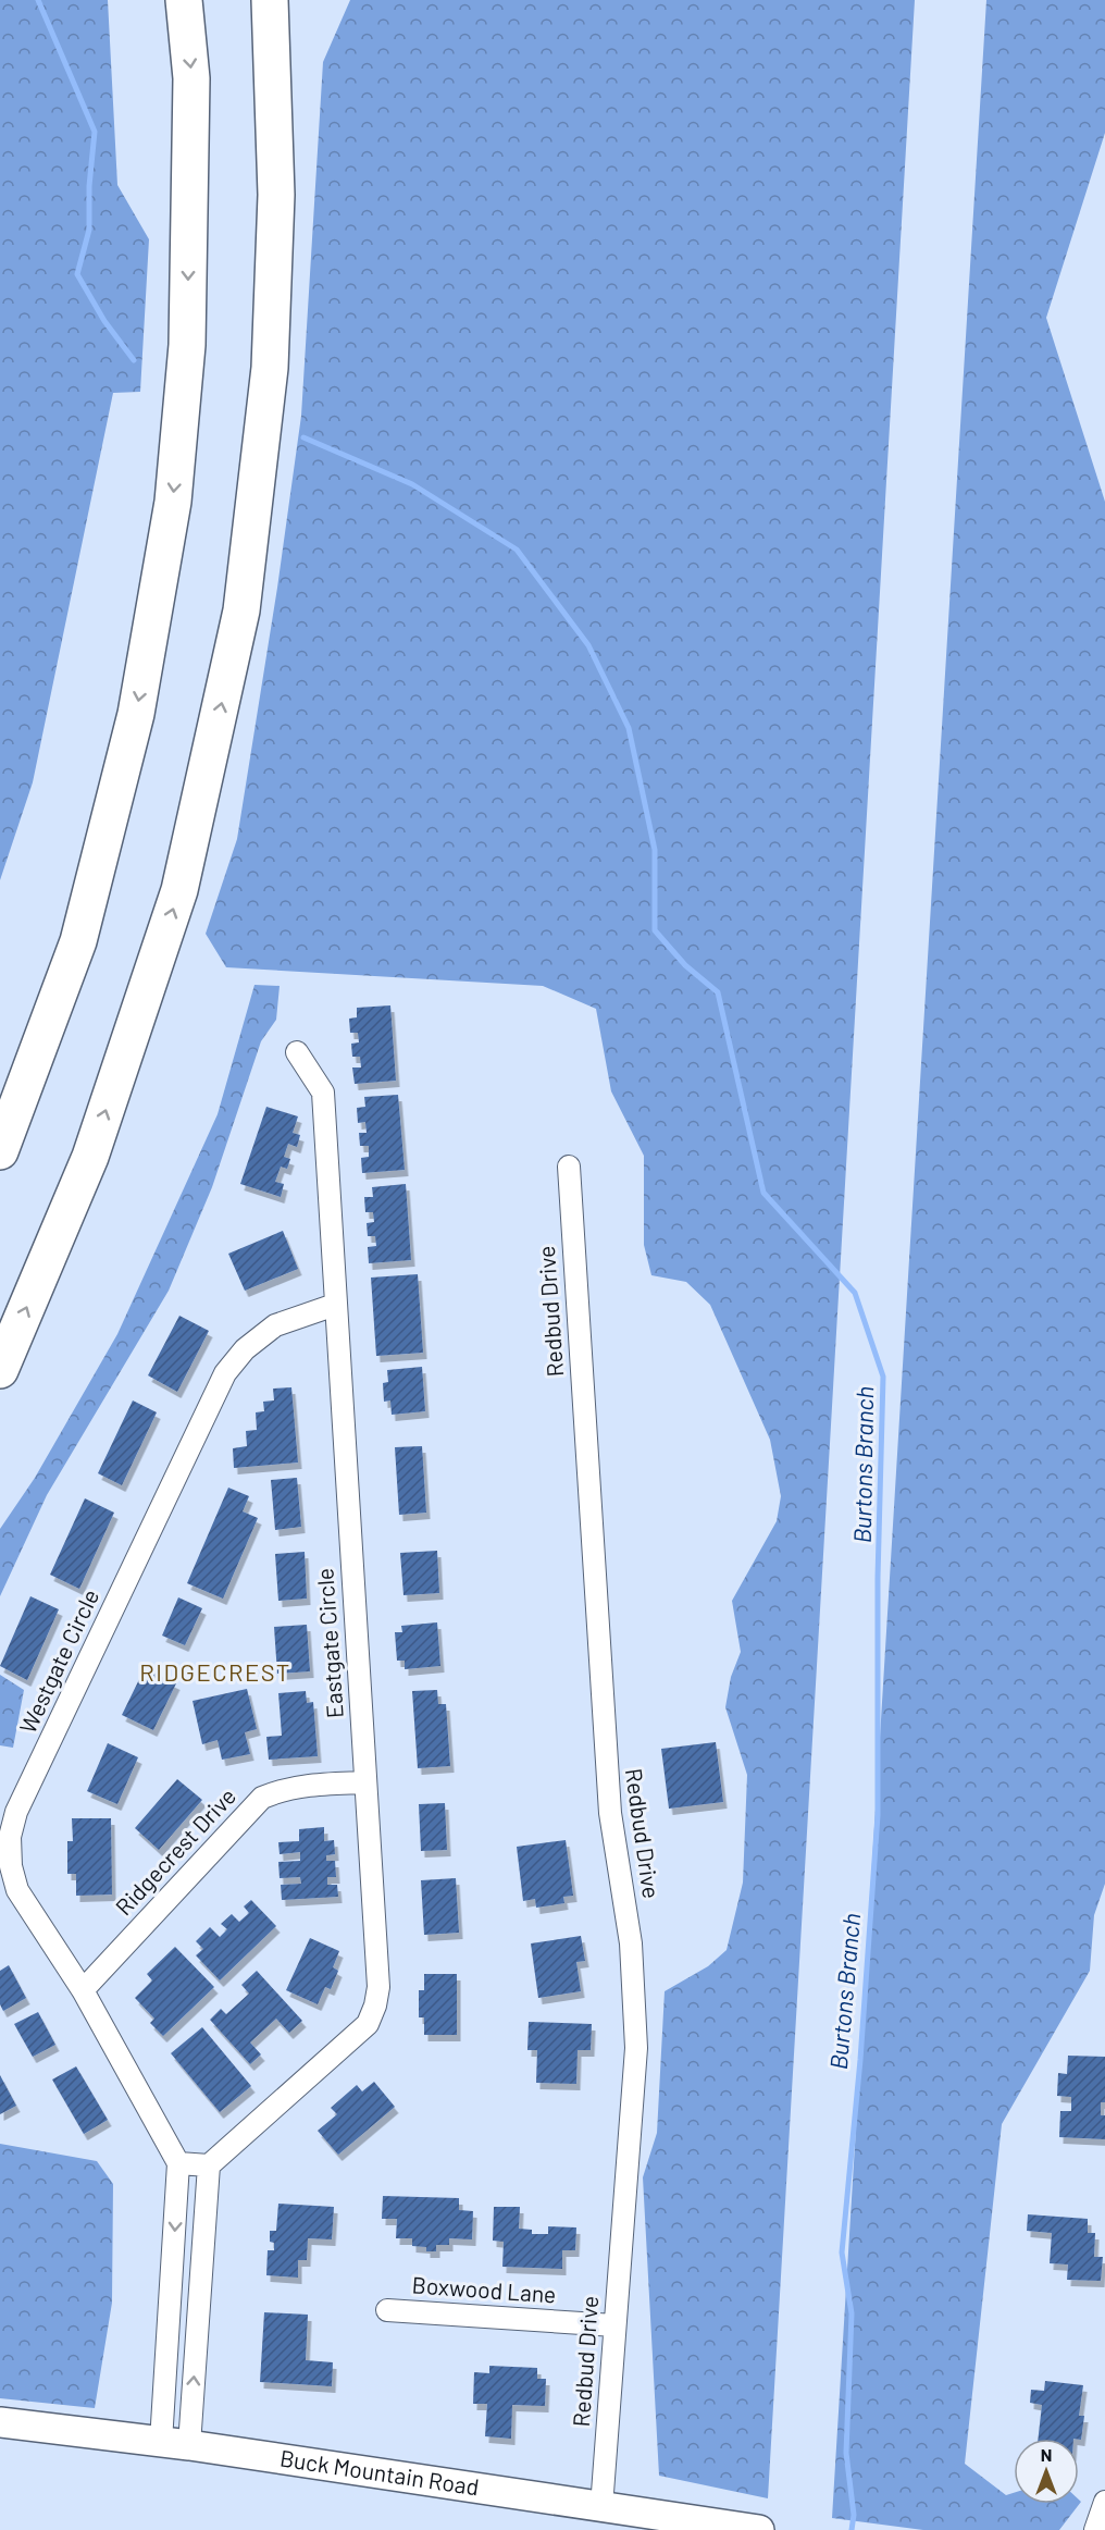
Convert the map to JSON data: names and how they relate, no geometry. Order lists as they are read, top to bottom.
{
  "streets": {
    "street": [
      "Redbud Drive",
      "Eastgate Circle",
      "Westgate Circle",
      "Ridgecrest Drive",
      "Boxwood Lane",
      "Buck Mountain Road"
    ]
  },
  "crossings": [
    ["Redbud Drive", "Boxwood Lane"],
    ["Redbud Drive", "Buck Mountain Road"],
    ["Eastgate Circle", "Westgate Circle"],
    ["Eastgate Circle", "Ridgecrest Drive"],
    ["Westgate Circle", "Ridgecrest Drive"]
  ],
  "districts": ["RIDGECREST"],
  "water": ["Burtons Branch"],
  "north": "top"
}
